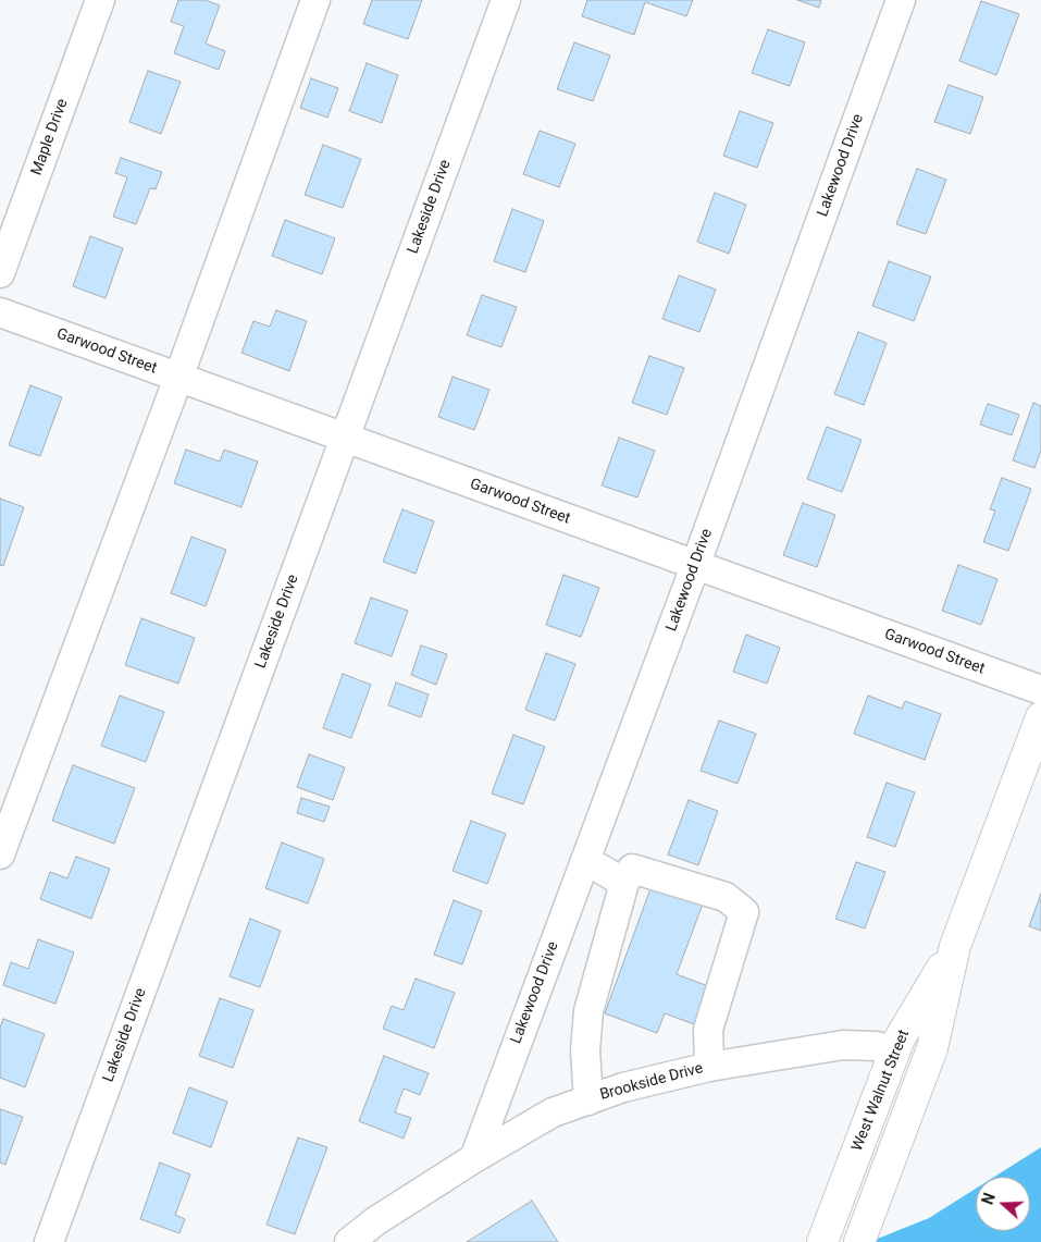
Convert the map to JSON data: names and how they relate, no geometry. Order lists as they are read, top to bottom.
{
  "streets": {
    "main road": ["West Walnut Street"],
    "street": [
      "Maple Drive",
      "Lakewood Drive",
      "Lakeside Drive",
      "Garwood Street",
      "Brookside Drive"
    ]
  },
  "crossings": [
    ["Lakewood Drive", "Garwood Street"],
    ["Lakewood Drive", "Brookside Drive"],
    ["Lakeside Drive", "Garwood Street"],
    ["Brookside Drive", "West Walnut Street"]
  ],
  "north": "left"
}
